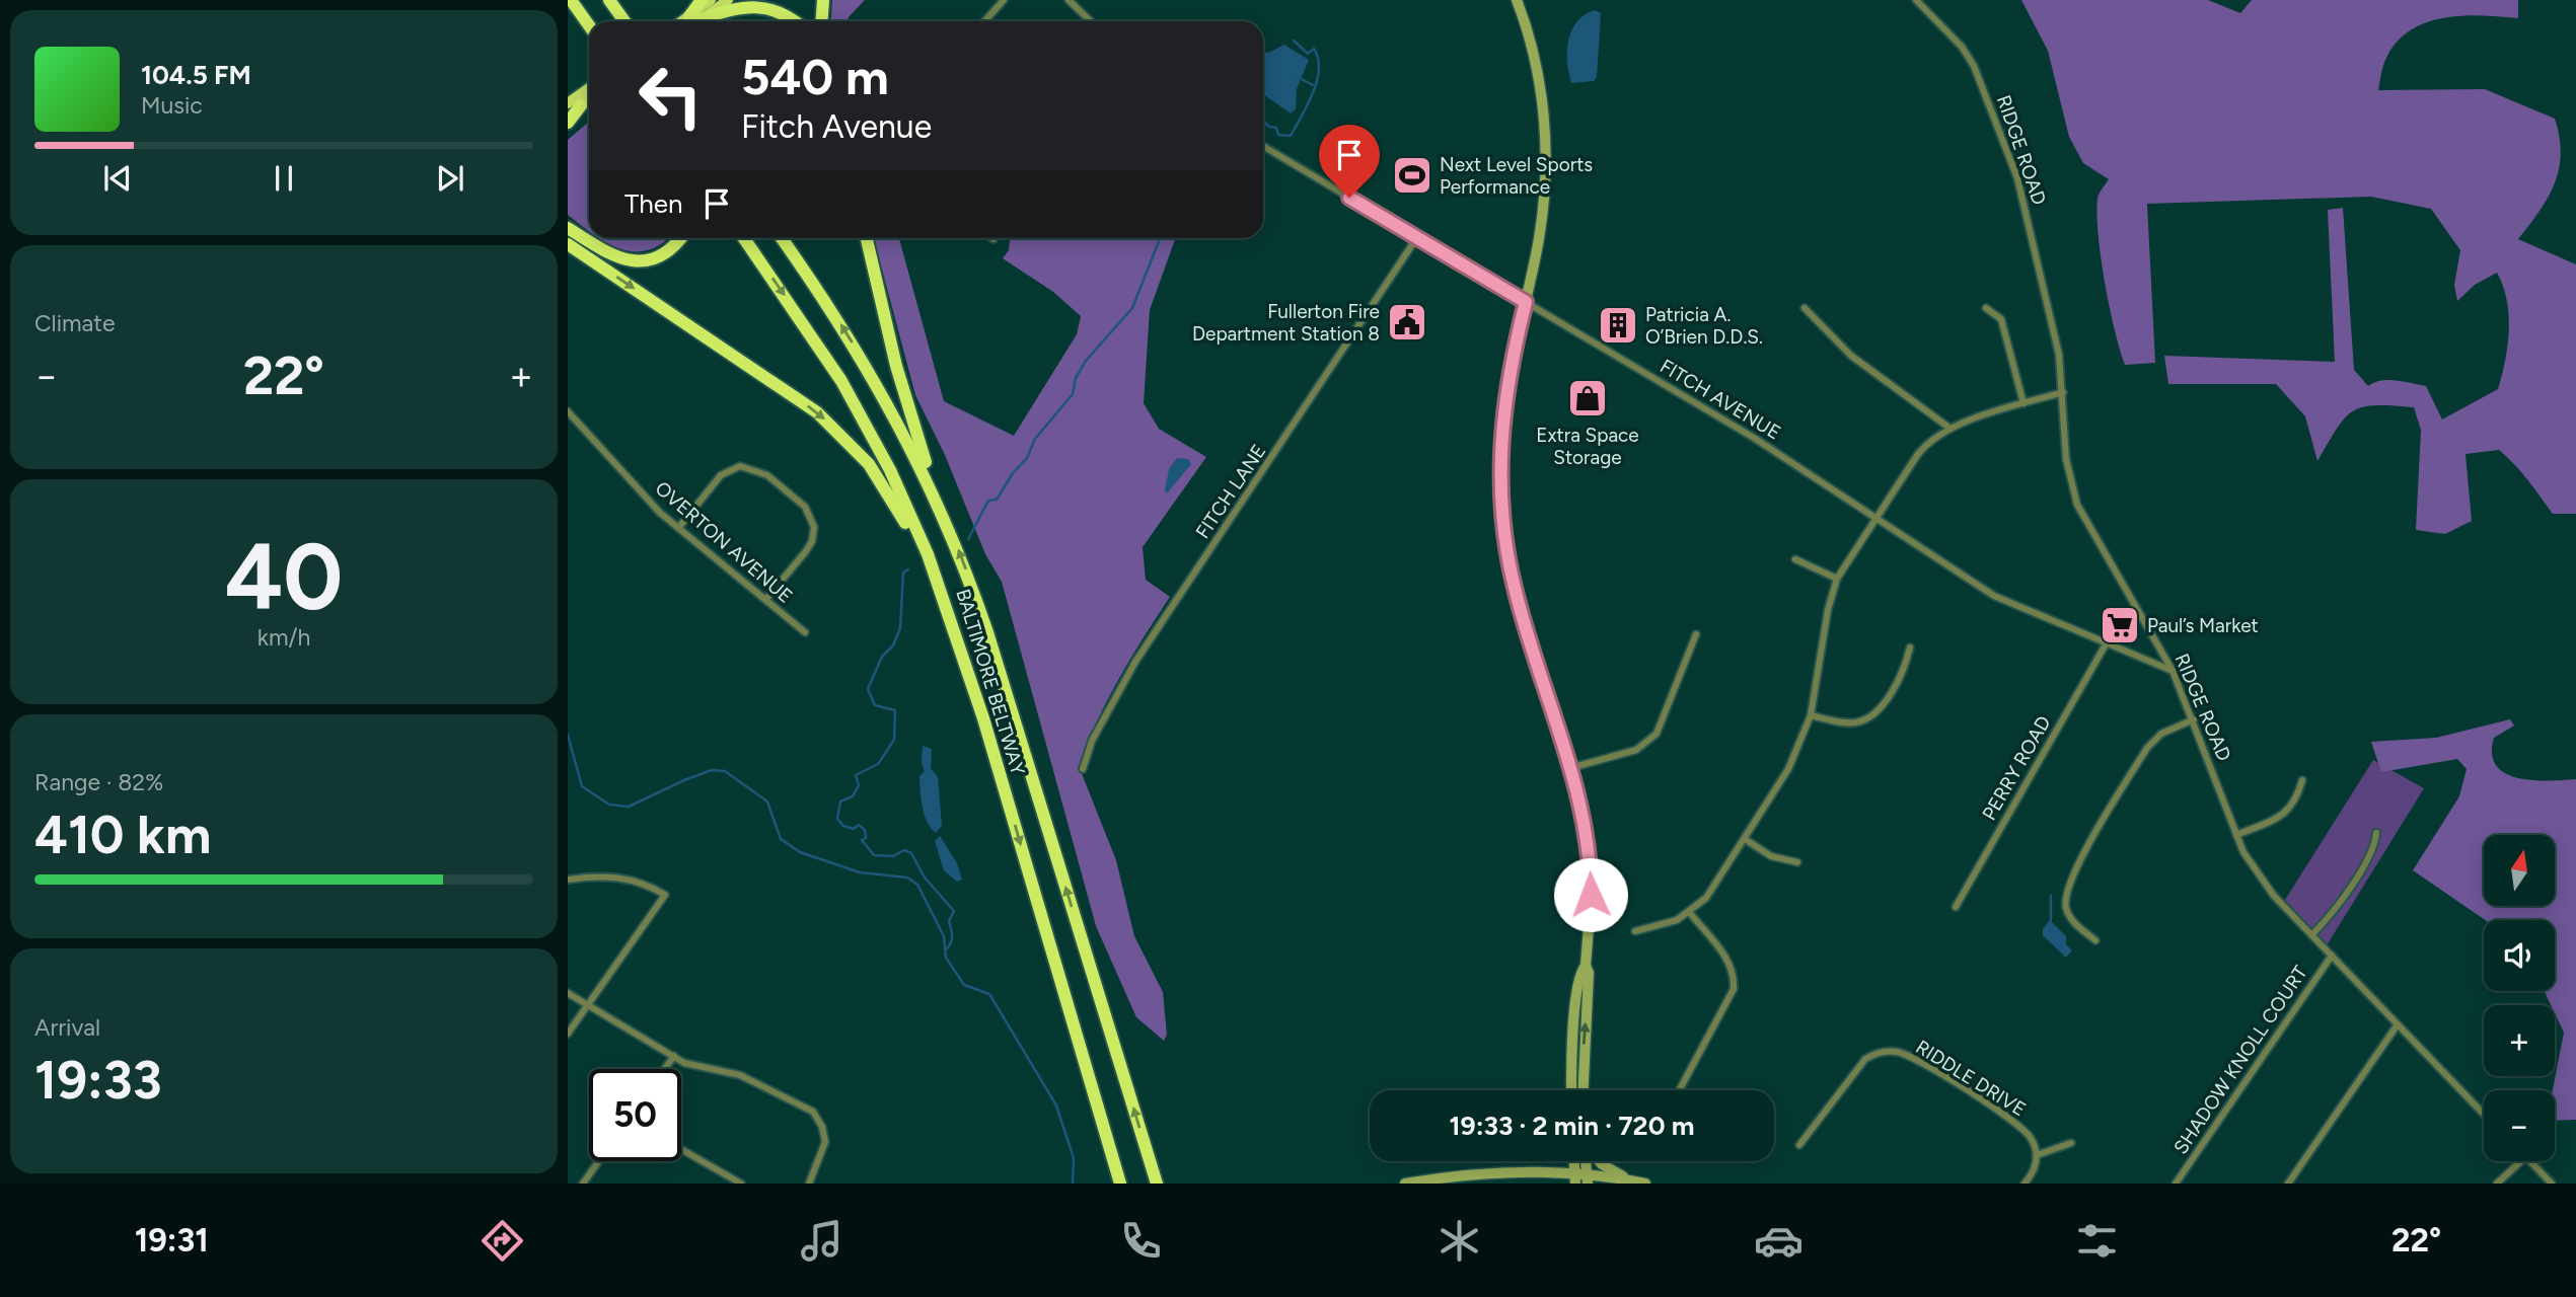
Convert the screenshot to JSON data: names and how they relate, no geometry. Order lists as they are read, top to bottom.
{
  "streets": {
    "highway": ["BALTIMORE BELTWAY"],
    "street": [
      "RIDGE ROAD",
      "FITCH AVENUE",
      "FITCH LANE",
      "OVERTON AVENUE",
      "PERRY ROAD",
      "SHADOW KNOLL COURT",
      "RIDDLE DRIVE"
    ]
  },
  "crossings": [
    ["RIDGE ROAD", "FITCH AVENUE"],
    ["RIDGE ROAD", "SHADOW KNOLL COURT"],
    ["FITCH AVENUE", "FITCH LANE"],
    ["FITCH AVENUE", "PERRY ROAD"]
  ],
  "places": {
    "sports": ["Next Level Sports Performance"],
    "public building": ["Fullerton Fire Department Station 8"],
    "building": ["Patricia A. O’Brien D.D.S."],
    "shop": ["Extra Space Storage"],
    "supermarket": ["Paul’s Market"]
  },
  "north": "top",
  "page": {
    "turn": ["540 m", "Fitch Avenue"],
    "song": ["104.5 FM", "Music"],
    "then": "Then",
    "tile": [
      "Climate",
      ["40", "km/h"],
      ["Range · 82%", "410 km"],
      ["Arrival", "19:33"]
    ],
    "heat": ["−", "22°", "+"],
    "map_buttons": ["+", "−"],
    "limit": "50",
    "trip": "19:33 · 2 min · 720 m",
    "tabs": ["19:31", "22°"]
  }
}
